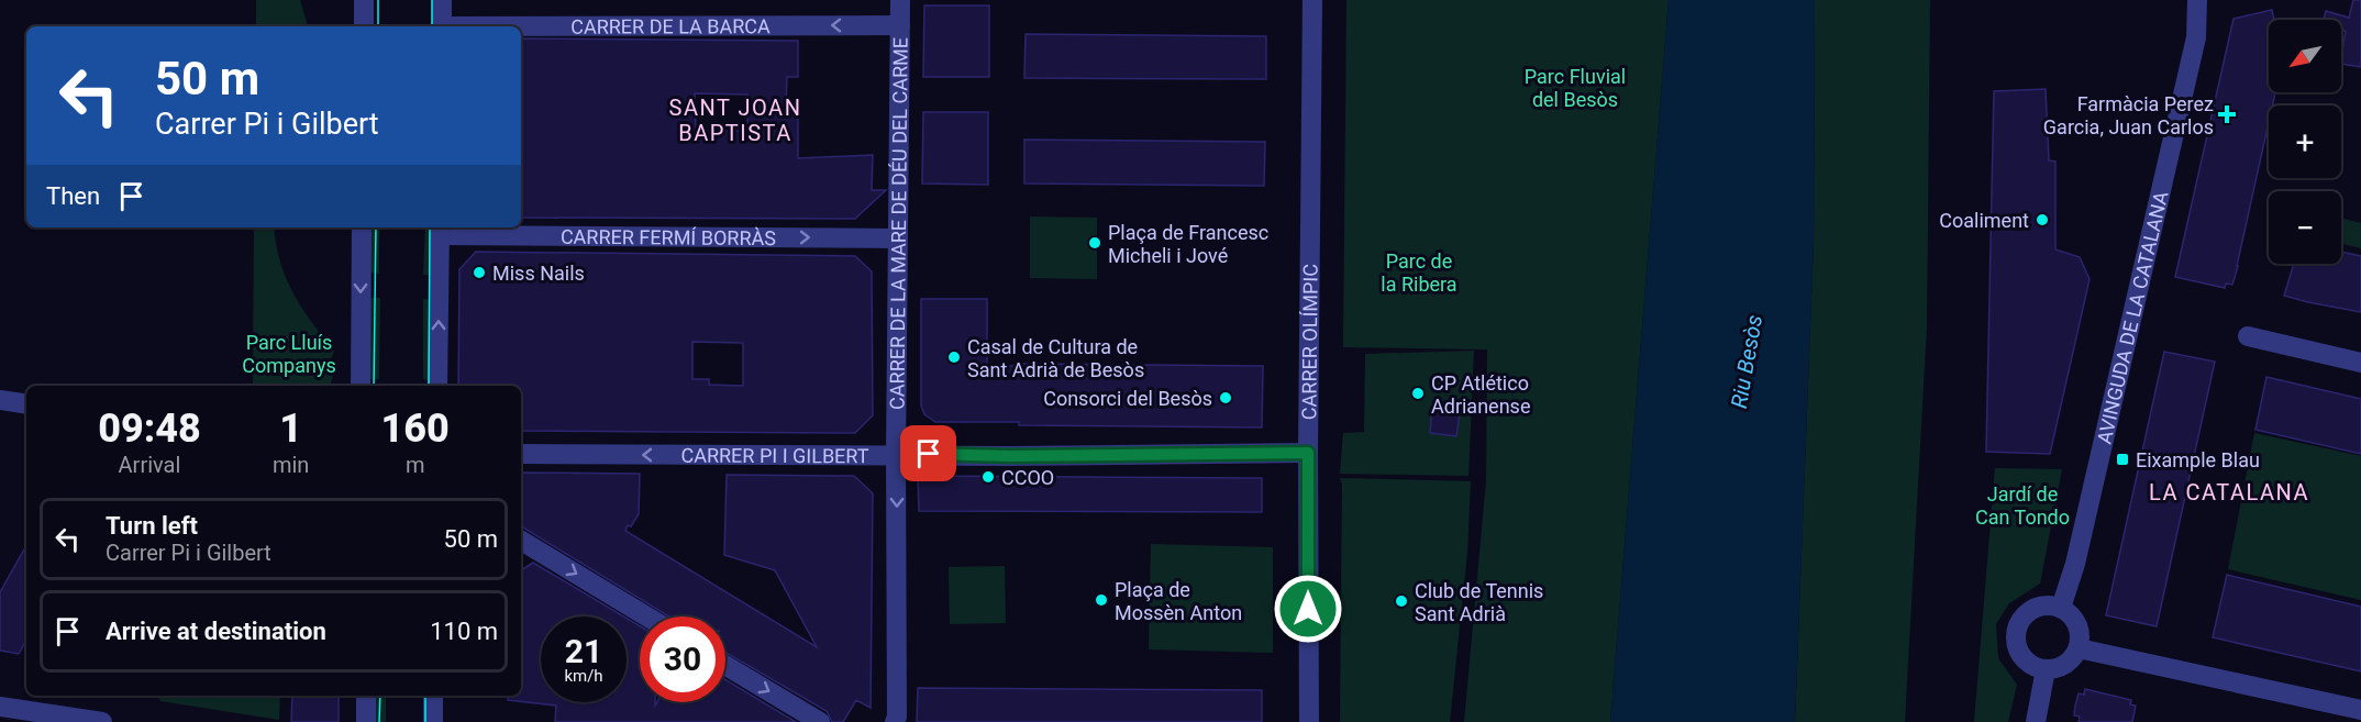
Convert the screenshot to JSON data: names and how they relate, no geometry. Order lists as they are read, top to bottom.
{
  "streets": {
    "street": [
      "CARRER DE LA BARCA",
      "CARRER DE LA MARE DE DÉU DEL CARME",
      "CARRER FERMÍ BORRÀS",
      "AVINGUDA DE LA CATALANA",
      "CARRER OLÍMPIC",
      "CARRER PI I GILBERT"
    ]
  },
  "crossings": [
    ["CARRER DE LA BARCA", "CARRER DE LA MARE DE DÉU DEL CARME"],
    ["CARRER DE LA MARE DE DÉU DEL CARME", "CARRER FERMÍ BORRÀS"],
    ["CARRER DE LA MARE DE DÉU DEL CARME", "CARRER PI I GILBERT"],
    ["CARRER OLÍMPIC", "CARRER PI I GILBERT"]
  ],
  "one_way": [
    "CARRER DE LA BARCA",
    "CARRER DE LA MARE DE DÉU DEL CARME",
    "CARRER FERMÍ BORRÀS",
    "CARRER PI I GILBERT"
  ],
  "districts": ["SANT JOAN BAPTISTA", "LA CATALANA"],
  "water": ["Riu Besòs"],
  "parks": [
    "Parc Fluvial del Besòs",
    "Parc de la Ribera",
    "Parc Lluís Companys",
    "Jardí de Can Tondo"
  ],
  "places": {
    "health": ["Farmàcia Perez Garcia, Juan Carlos"],
    "other": [
      "Coaliment",
      "Plaça de Francesc Micheli i Jové",
      "Miss Nails",
      "Casal de Cultura de Sant Adrià de Besòs",
      "CP Atlético Adrianense",
      "Consorci del Besòs",
      "CCOO",
      "Plaça de Mossèn Anton",
      "Club de Tennis Sant Adrià"
    ],
    "transit": ["Eixample Blau"]
  },
  "north": "bottom left",
  "page": {
    "map_buttons": ["+", "−"],
    "turn": ["50 m", "Carrer Pi i Gilbert"],
    "then": "Then",
    "eta": [
      "09:48",
      "Arrival",
      "1",
      "min",
      "160",
      "m"
    ],
    "list": [
      {
        "name": "Turn left",
        "note": "Carrer Pi i Gilbert",
        "value": "50 m"
      },
      {
        "name": "Arrive at destination",
        "value": "110 m"
      }
    ],
    "speed": "21 km/h",
    "limit": "30"
  }
}
